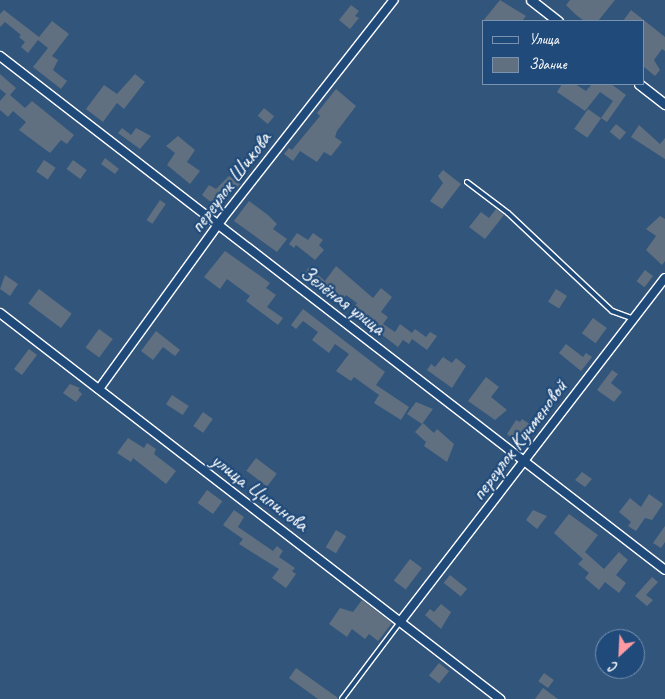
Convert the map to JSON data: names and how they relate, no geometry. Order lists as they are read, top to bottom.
{
  "streets": {
    "street": [
      "переулок Шикова",
      "Зелёная улица",
      "переулок Кучменовой",
      "улица Ципинова"
    ]
  },
  "crossings": [
    ["переулок Шикова", "Зелёная улица"],
    ["переулок Шикова", "улица Ципинова"],
    ["Зелёная улица", "переулок Кучменовой"],
    ["переулок Кучменовой", "улица Ципинова"]
  ],
  "legend": ["Улица", "Здание"],
  "north": "bottom left"
}
